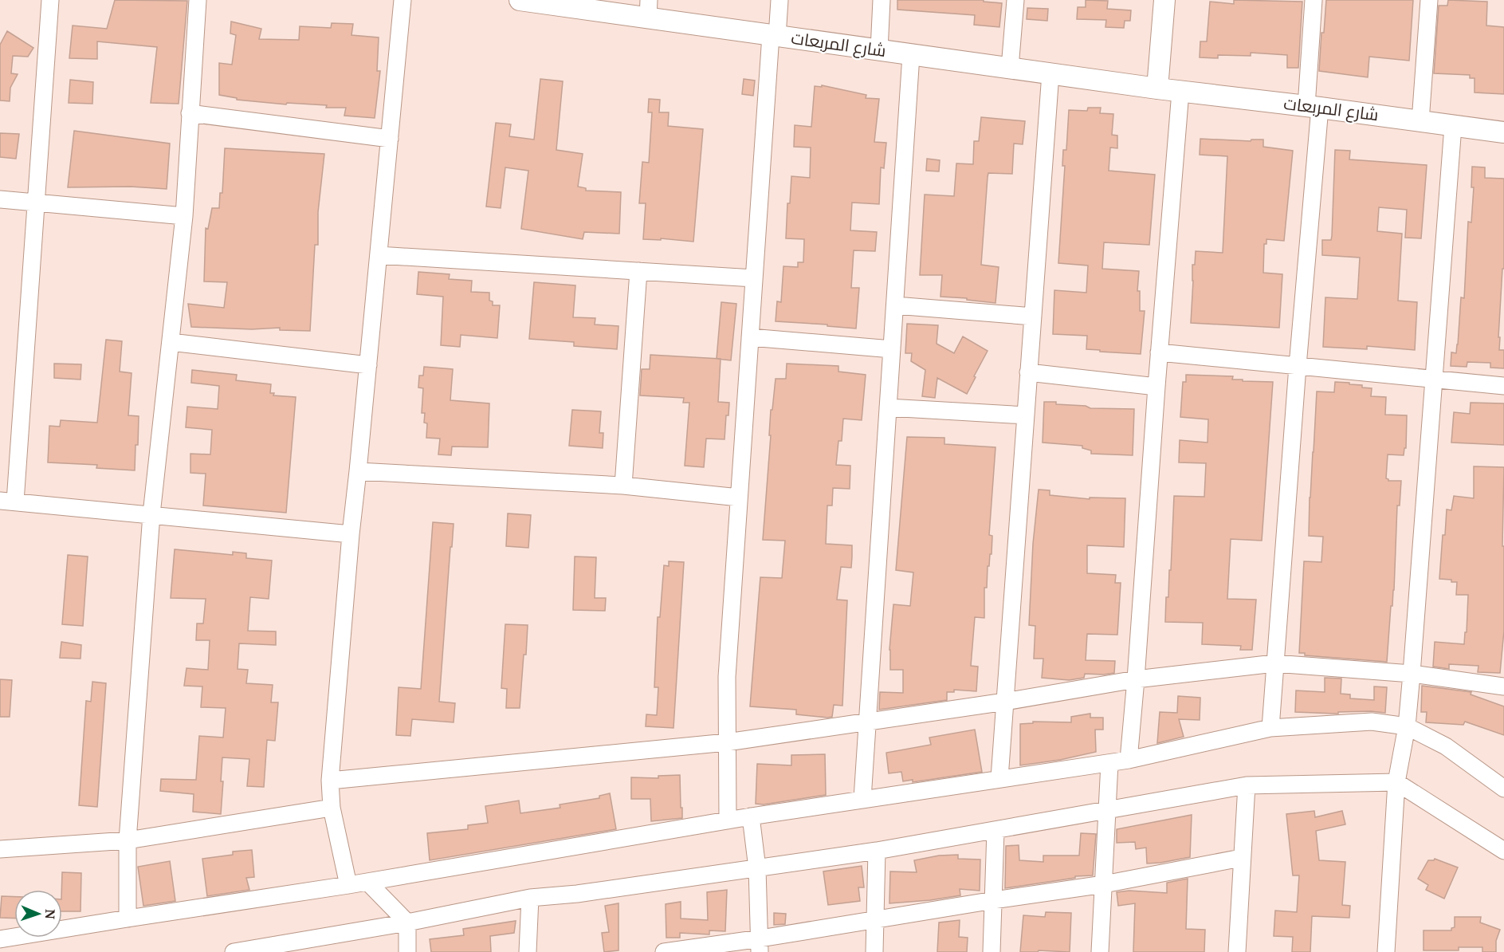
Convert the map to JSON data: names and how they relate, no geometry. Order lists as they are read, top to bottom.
{
  "streets": {
    "street": ["شارع المربعات"]
  },
  "north": "right"
}
